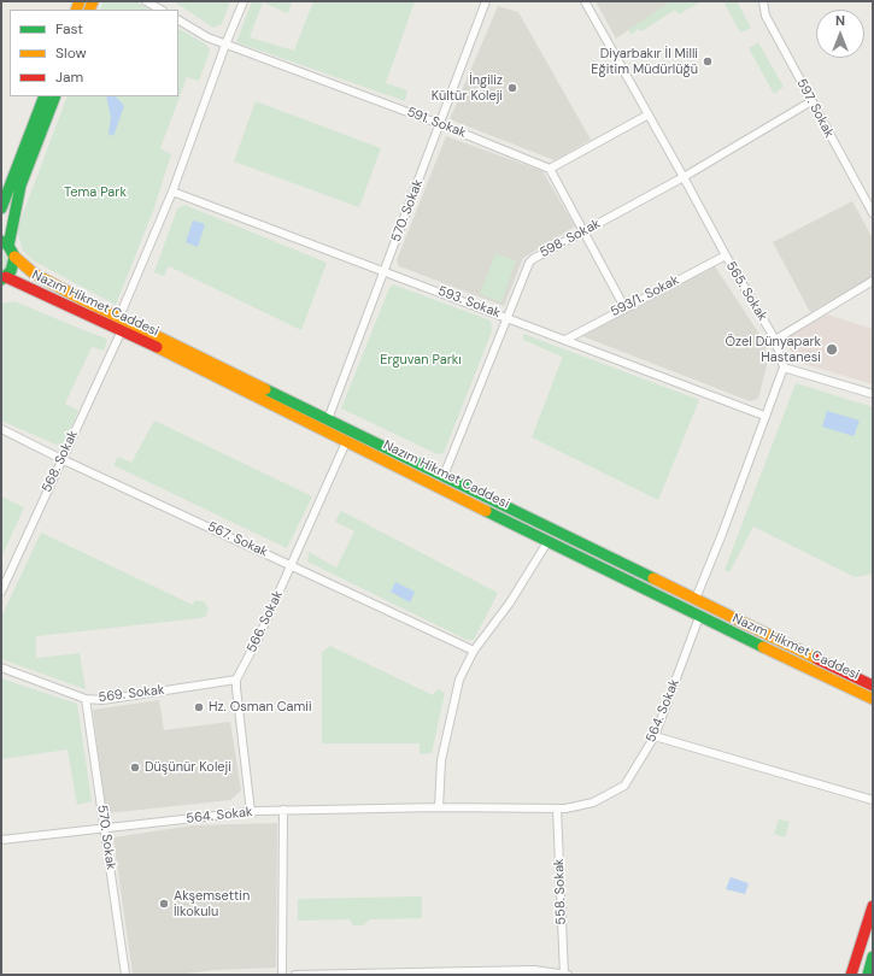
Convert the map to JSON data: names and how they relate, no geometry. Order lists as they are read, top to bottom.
{
  "streets": {
    "main road": ["Nazım Hikmet Caddesi"],
    "street": [
      "597. Sokak",
      "591. Sokak",
      "570. Sokak",
      "598. Sokak",
      "565. Sokak",
      "593/1. Sokak",
      "593. Sokak",
      "568. Sokak",
      "567. Sokak",
      "566. Sokak",
      "569. Sokak",
      "564. Sokak",
      "558. Sokak"
    ]
  },
  "crossings": [
    ["597. Sokak", "598. Sokak"],
    ["591. Sokak", "570. Sokak"],
    ["570. Sokak", "593. Sokak"],
    ["570. Sokak", "Nazım Hikmet Caddesi"],
    ["570. Sokak", "569. Sokak"],
    ["570. Sokak", "564. Sokak"],
    ["598. Sokak", "565. Sokak"],
    ["598. Sokak", "593. Sokak"],
    ["598. Sokak", "Nazım Hikmet Caddesi"],
    ["565. Sokak", "593/1. Sokak"],
    ["593/1. Sokak", "593. Sokak"],
    ["Nazım Hikmet Caddesi", "568. Sokak"],
    ["Nazım Hikmet Caddesi", "566. Sokak"],
    ["Nazım Hikmet Caddesi", "564. Sokak"],
    ["568. Sokak", "567. Sokak"],
    ["567. Sokak", "566. Sokak"],
    ["566. Sokak", "569. Sokak"],
    ["564. Sokak", "558. Sokak"]
  ],
  "parks": ["Tema Park", "Erguvan Parkı"],
  "places": [
    "Diyarbakır İl Milli Eğitim Müdürlüğü",
    "İngiliz Kültür Koleji",
    "Özel Dünyapark Hastanesi",
    "Hz. Osman Camii",
    "Düşünür Koleji",
    "Akşemsettin İlkokulu"
  ],
  "legend": ["Fast", "Slow", "Jam"],
  "north": "top"
}
